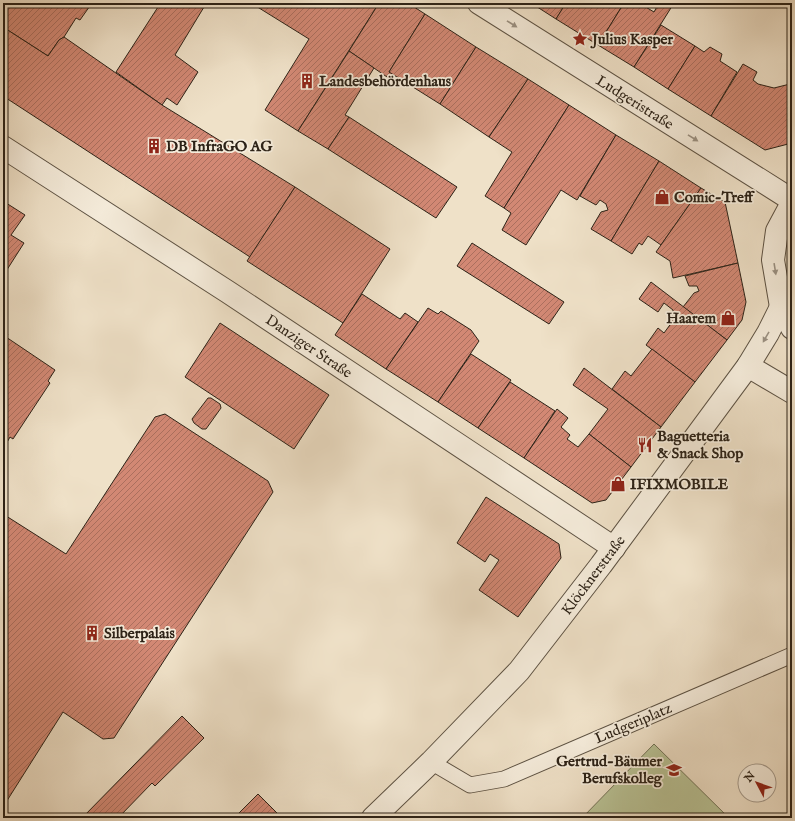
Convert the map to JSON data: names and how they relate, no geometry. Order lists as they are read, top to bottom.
{
  "streets": {
    "street": ["Ludgeristraße", "Danziger Straße", "Klöcknerstraße"],
    "lane": ["Ludgeriplatz"]
  },
  "crossings": [
    ["Danziger Straße", "Klöcknerstraße"],
    ["Klöcknerstraße", "Ludgeriplatz"]
  ],
  "one_way": ["Ludgeristraße"],
  "places": {
    "place": ["Julius Kasper"],
    "building": ["Landesbehördenhaus", "DB InfraGO AG", "Silberpalais"],
    "shop": ["Comic-Treff", "Haarem", "IFIXMOBILE"],
    "restaurant": ["Baguetteria & Snack Shop"],
    "school or university": ["Gertrud-Bäumer Berufskolleg"]
  },
  "north": "top left"
}
